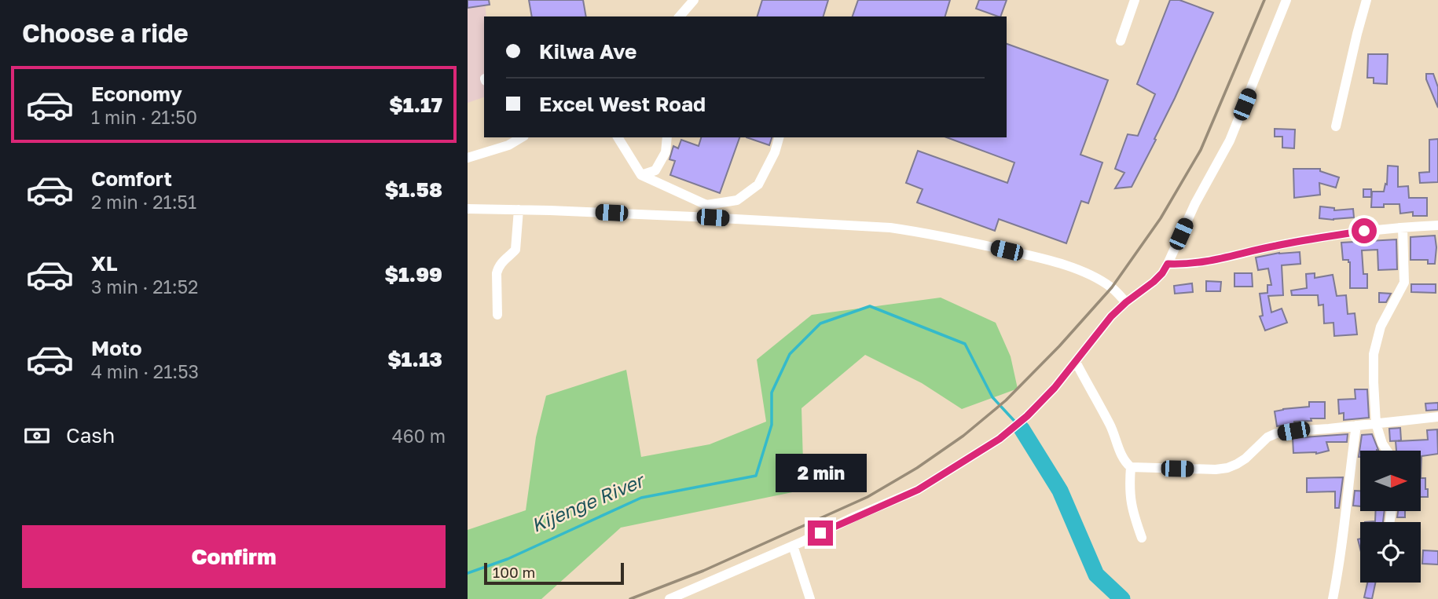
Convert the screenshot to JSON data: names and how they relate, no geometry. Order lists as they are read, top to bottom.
{
  "water": ["Kijenge River"],
  "scale_bar": "100 m",
  "north": "right",
  "page": {
    "heading": "Choose a ride",
    "banner": ["Kilwa Ave", "Excel West Road"],
    "list": [
      {
        "name": "Economy",
        "note": "1 min · 21:50",
        "value": "$1.17"
      },
      {
        "name": "Comfort",
        "note": "2 min · 21:51",
        "value": "$1.58"
      },
      {
        "name": "XL",
        "note": "3 min · 21:52",
        "value": "$1.99"
      },
      {
        "name": "Moto",
        "note": "4 min · 21:53",
        "value": "$1.13"
      }
    ],
    "pay": ["Cash", "460 m"],
    "bubble": "2 min",
    "buttons": "Confirm",
    "scale": "100 m"
  }
}
